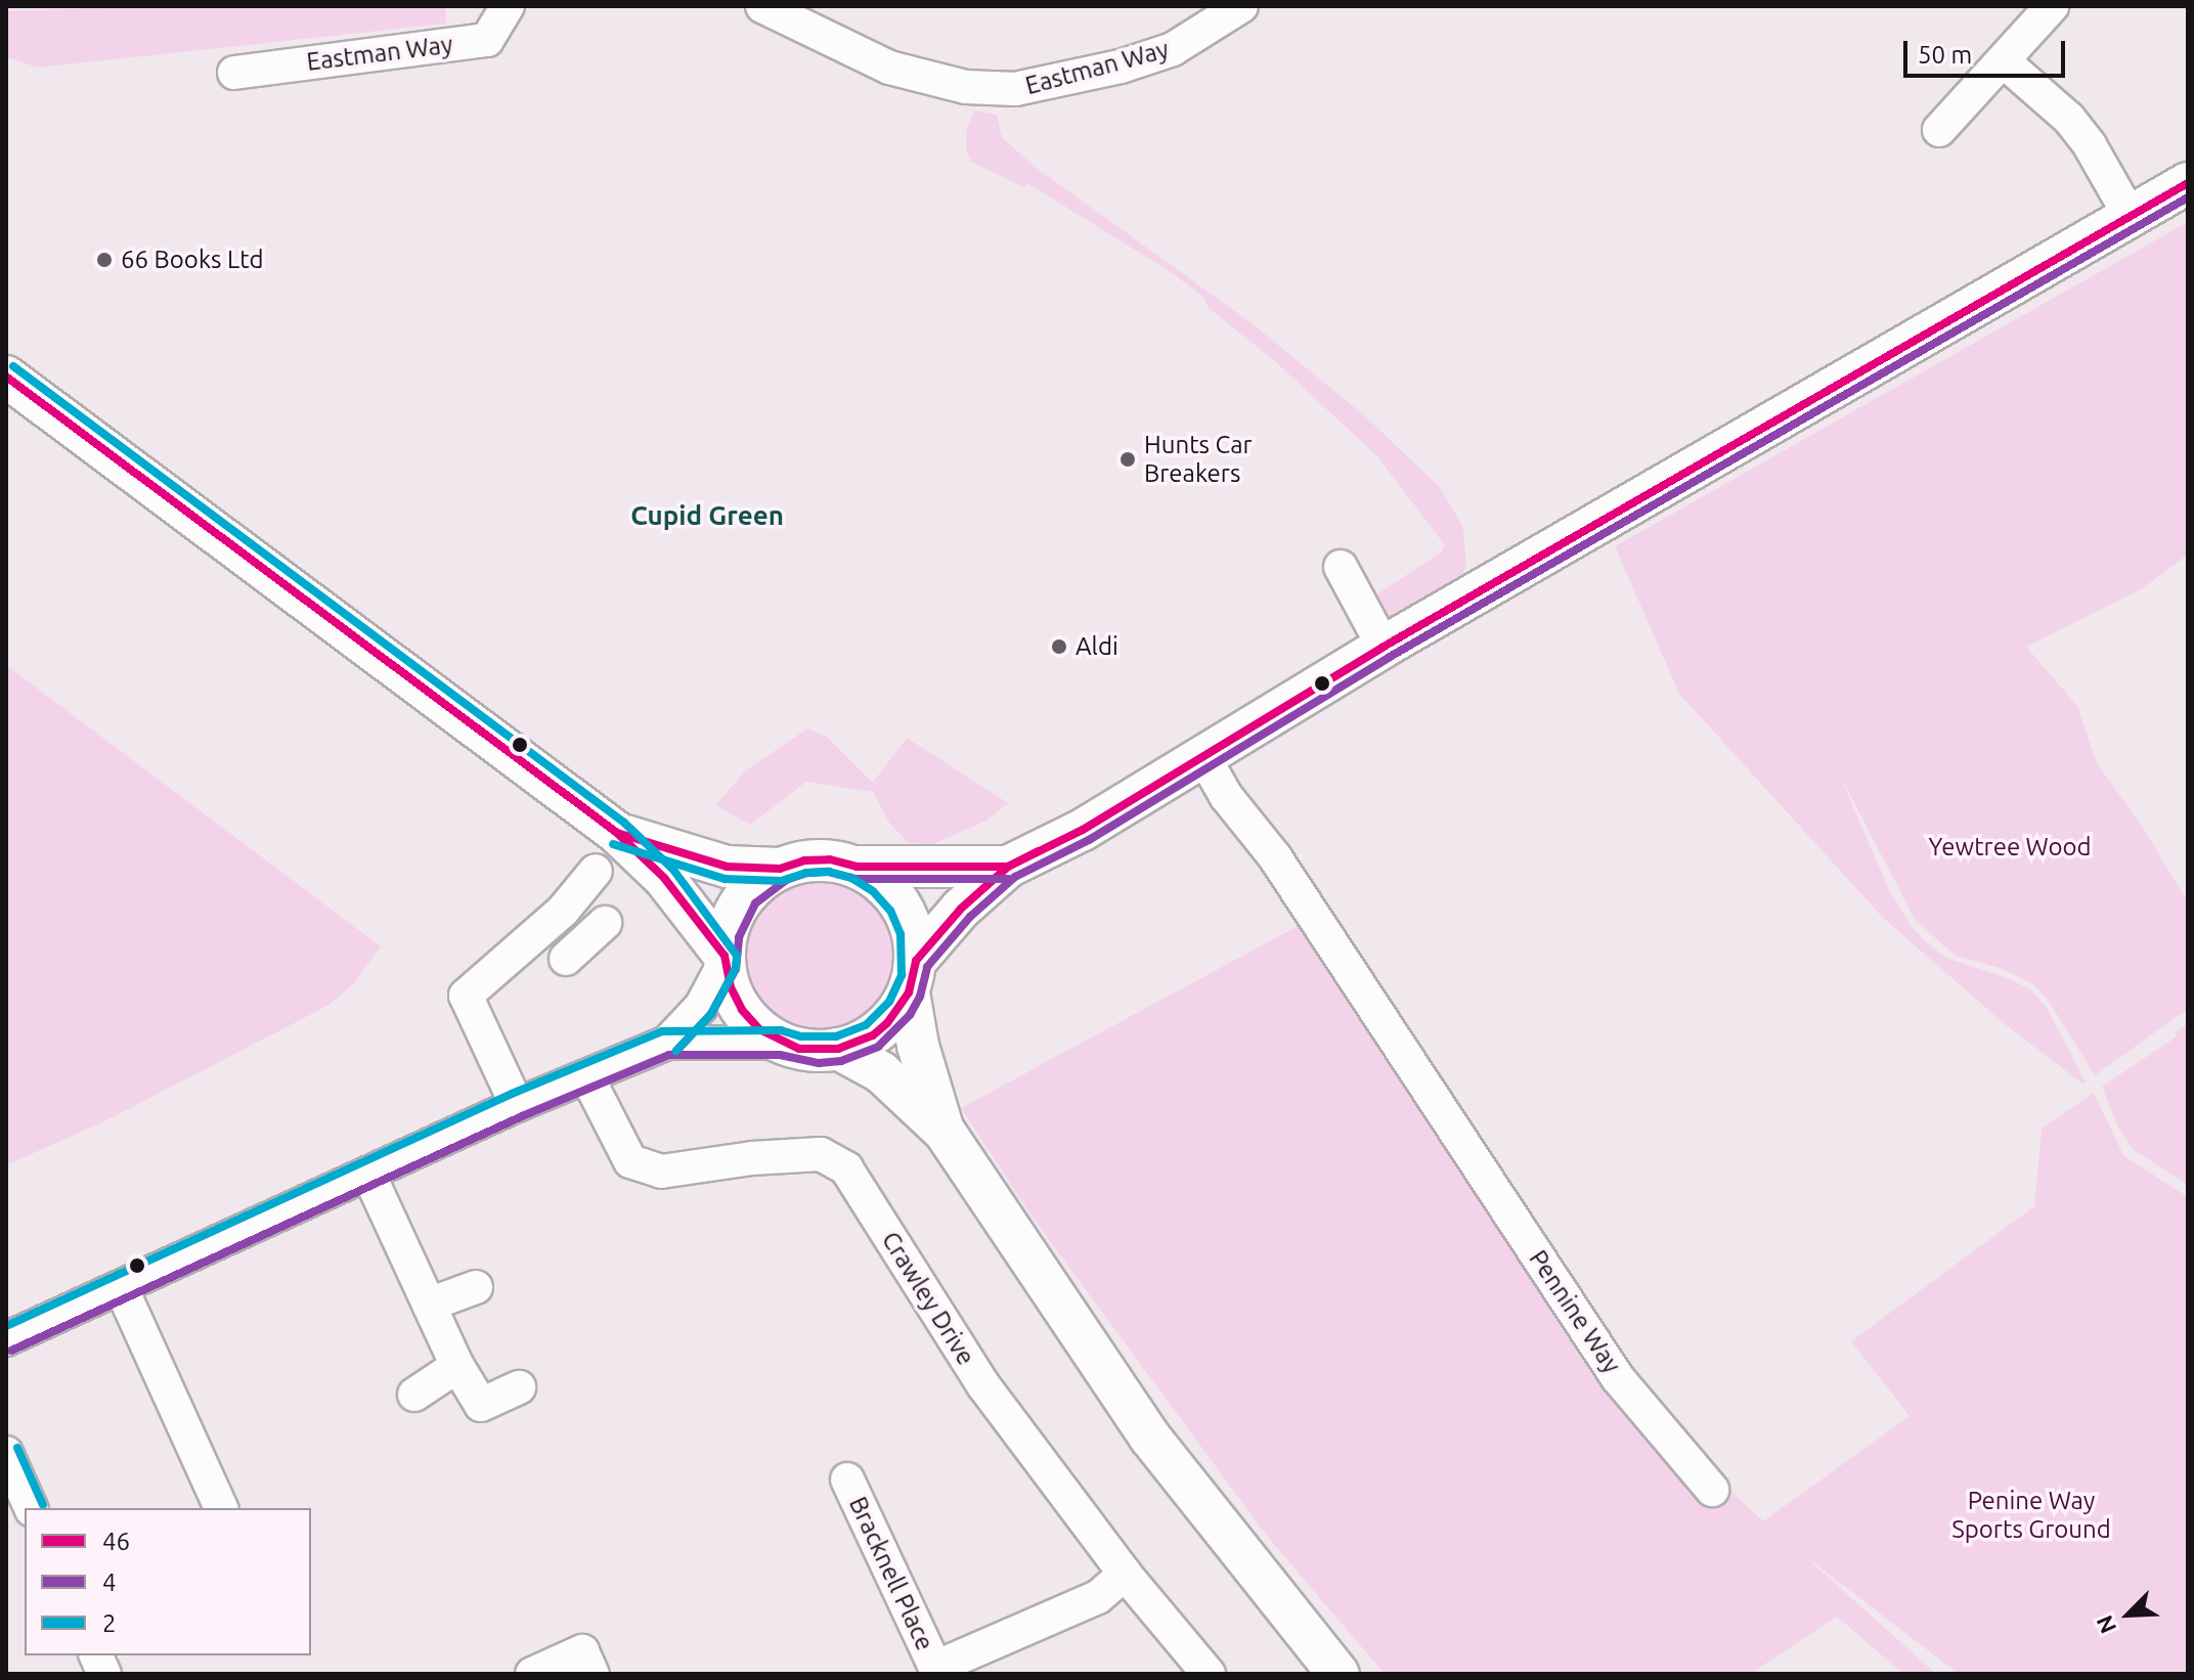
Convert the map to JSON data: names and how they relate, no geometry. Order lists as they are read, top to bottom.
{
  "streets": {
    "street": [
      "Eastman Way",
      "Crawley Drive",
      "Pennine Way",
      "Bracknell Place"
    ]
  },
  "crossings": [
    ["Crawley Drive", "Bracknell Place"]
  ],
  "districts": ["Cupid Green"],
  "parks": ["Yewtree Wood", "Penine Way Sports Ground"],
  "places": ["66 Books Ltd", "Hunts Car Breakers", "Aldi"],
  "lines": ["transit line 46", "transit line 4", "transit line 2"],
  "legend": ["46", "4", "2"],
  "scale_bar": "50 m",
  "north": "bottom left"
}
